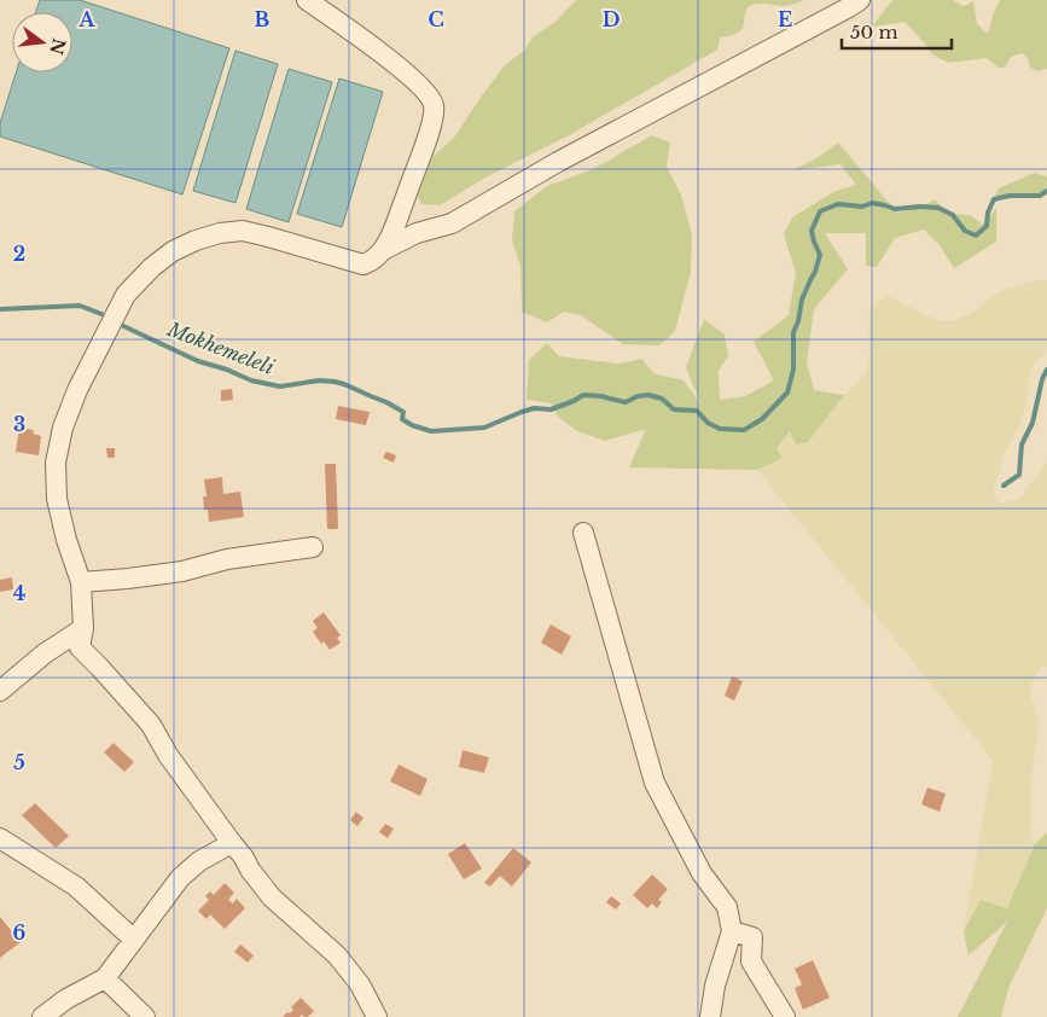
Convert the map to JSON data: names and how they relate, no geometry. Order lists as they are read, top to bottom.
{
  "water": ["Mokhemeleli"],
  "scale_bar": "50 m",
  "north": "right",
  "grid": {
    "columns": [
      "A",
      "B",
      "C",
      "D",
      "E"
    ],
    "rows": [
      "2",
      "3",
      "4",
      "5",
      "6"
    ]
  }
}
